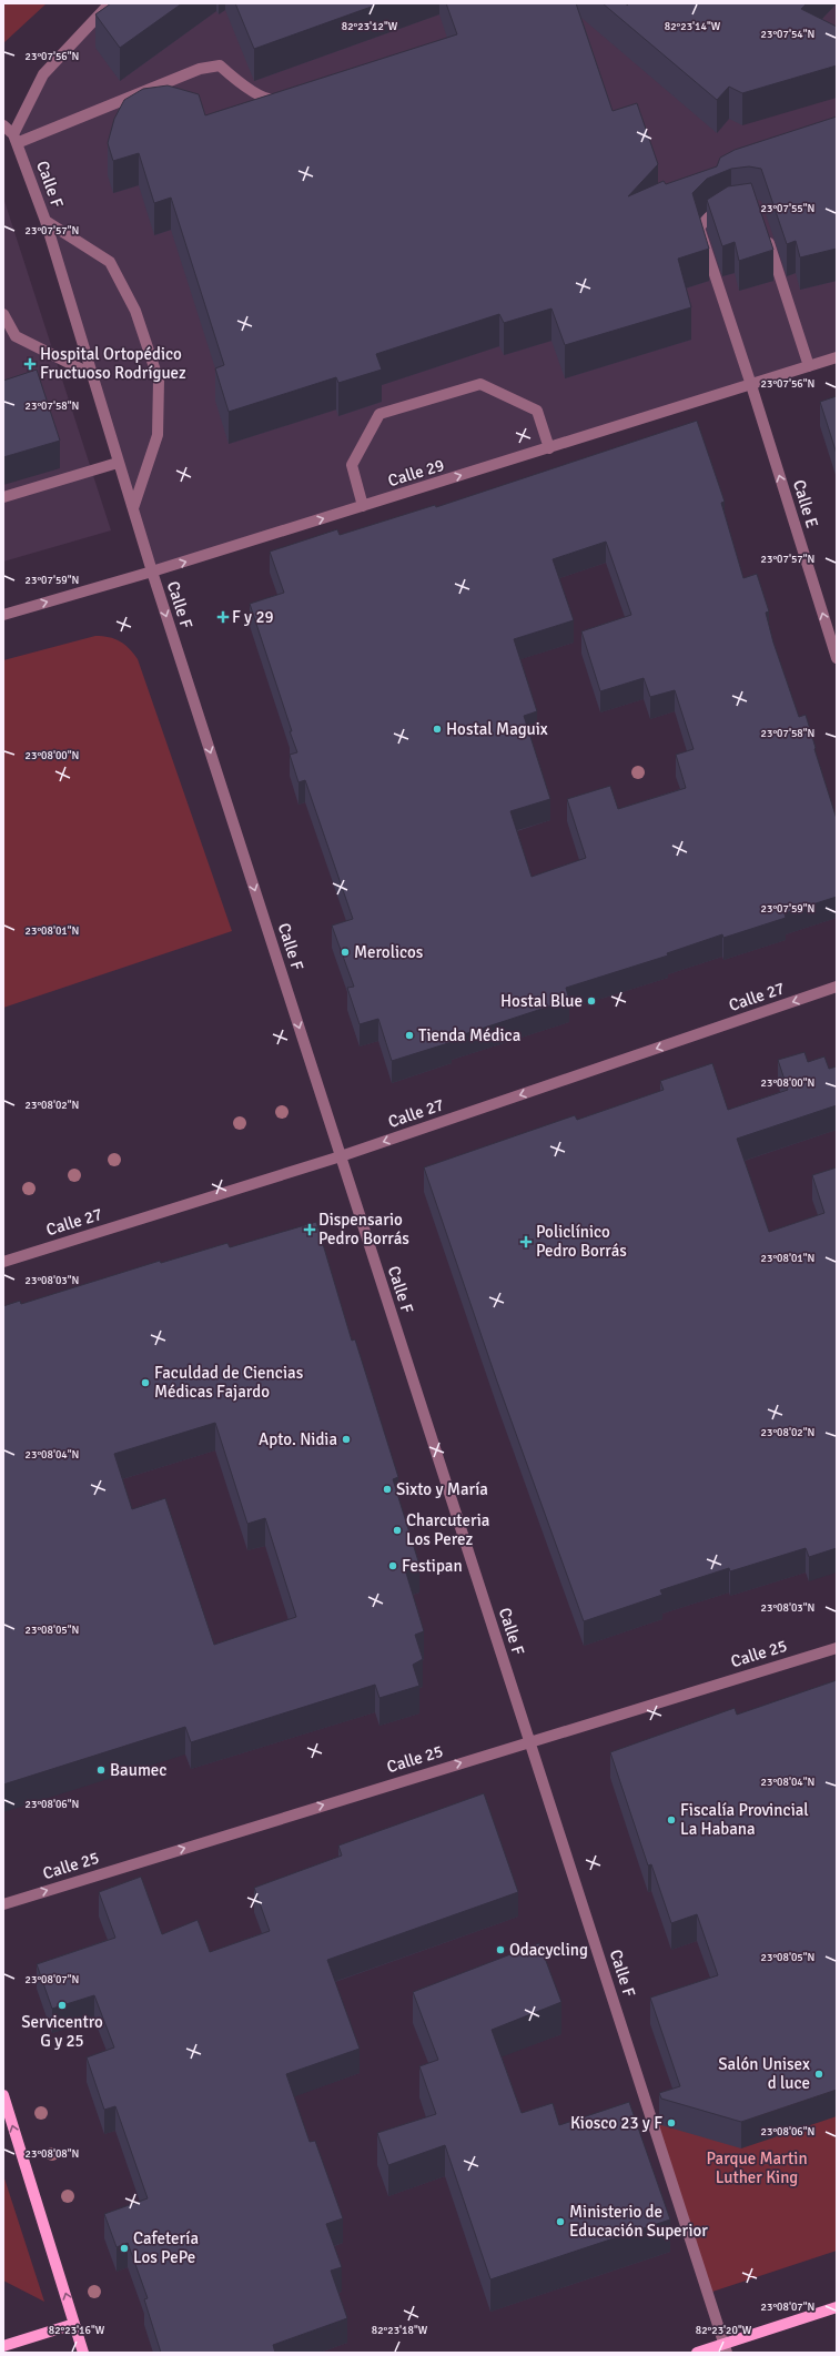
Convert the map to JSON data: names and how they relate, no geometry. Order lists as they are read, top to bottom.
{
  "streets": {
    "street": [
      "Calle F",
      "Calle 29",
      "Calle E",
      "Calle 27",
      "Calle 25"
    ]
  },
  "crossings": [
    ["Calle F", "Calle 29"],
    ["Calle F", "Calle 27"],
    ["Calle F", "Calle 25"],
    ["Calle 29", "Calle E"]
  ],
  "one_way": [
    "Calle 29",
    "Calle E",
    "Calle 27",
    "Calle 25"
  ],
  "parks": ["Parque Martin Luther King"],
  "places": {
    "health": [
      "Hospital Ortopédico Fructuoso Rodríguez",
      "F y 29",
      "Dispensario Pedro Borrás",
      "Policlínico Pedro Borrás"
    ],
    "other": [
      "Hostal Maguix",
      "Merolicos",
      "Hostal Blue",
      "Tienda Médica",
      "Faculdad de Ciencias Médicas Fajardo",
      "Apto. Nidia",
      "Sixto y María",
      "Charcuteria Los Perez",
      "Festipan",
      "Baumec",
      "Fiscalía Provincial La Habana",
      "Odacycling",
      "Servicentro G y 25",
      "Salón Unisex d luce",
      "Kiosco 23 y F",
      "Ministerio de Educación Superior",
      "Cafetería Los PePe"
    ]
  },
  "coordinates": [
    "82°23'12\"W",
    "82°23'14\"W",
    "23°07'54\"N",
    "23°07'56\"N",
    "23°07'55\"N",
    "23°07'57\"N",
    "23°07'58\"N",
    "23°07'59\"N",
    "23°08'00\"N",
    "23°08'01\"N",
    "23°08'02\"N",
    "23°08'03\"N",
    "23°08'04\"N",
    "23°08'05\"N",
    "23°08'06\"N",
    "23°08'07\"N",
    "23°08'08\"N",
    "82°23'16\"W",
    "82°23'18\"W",
    "82°23'20\"W"
  ]
}
